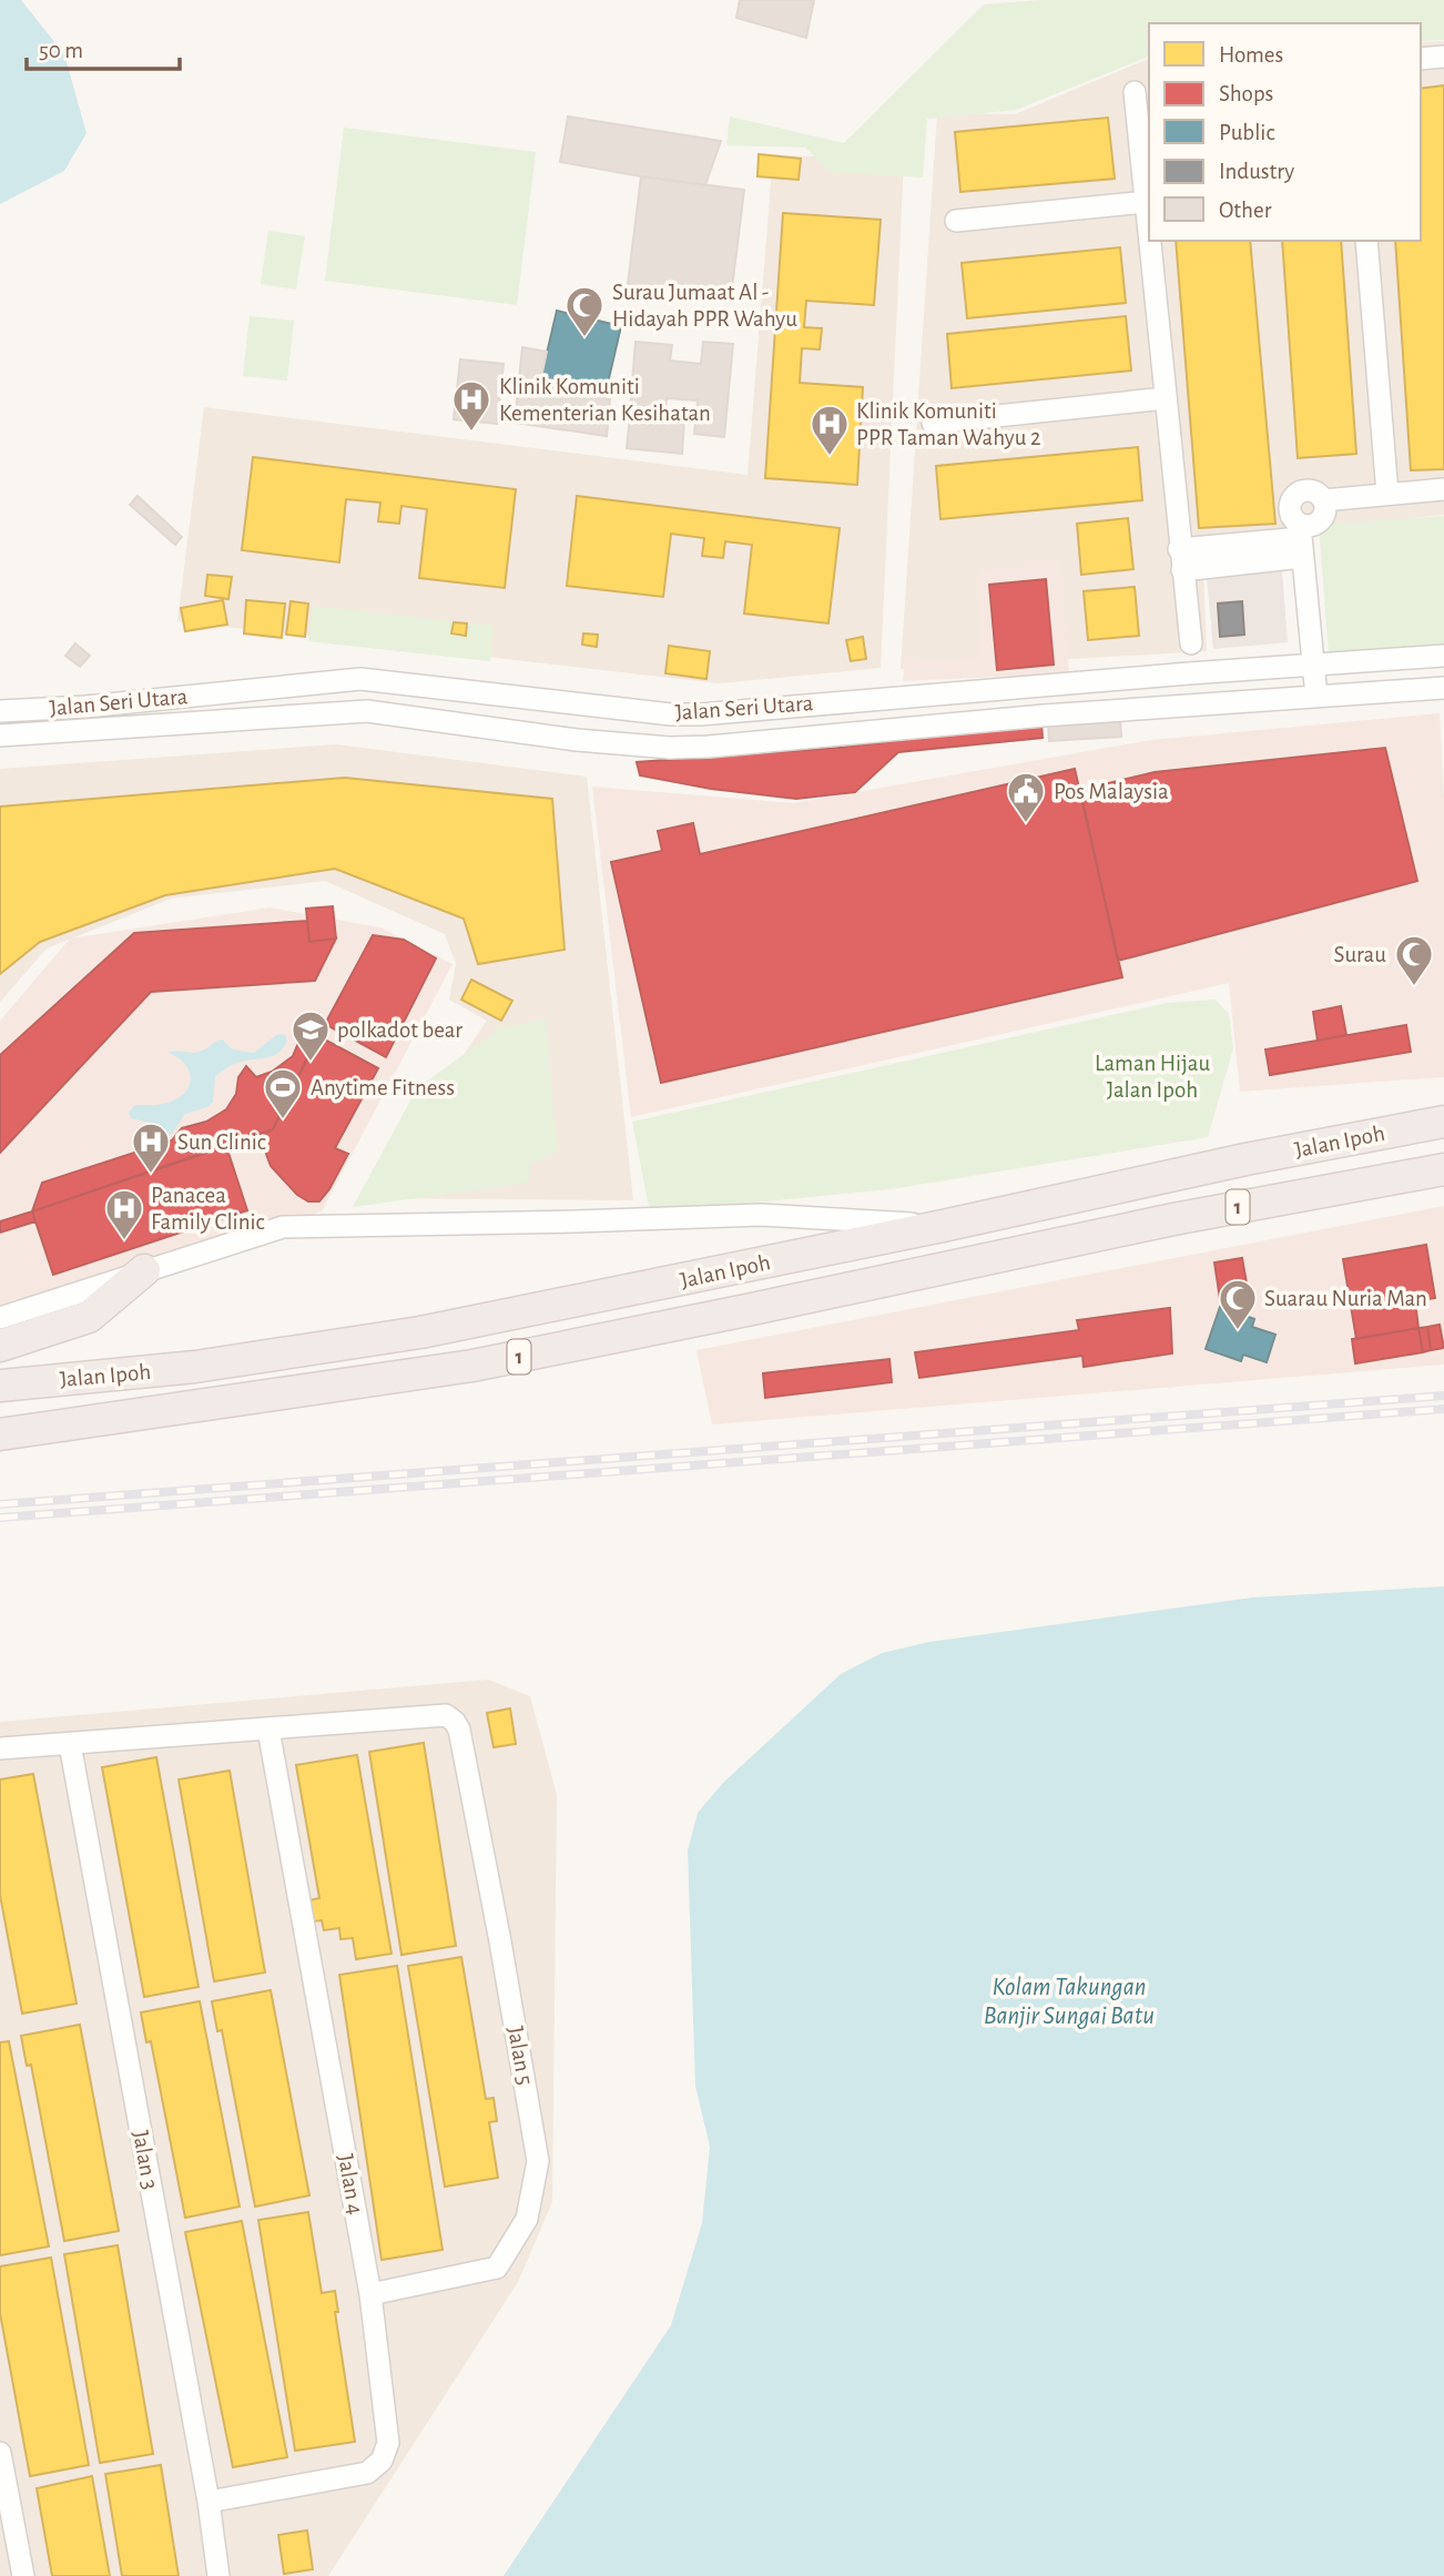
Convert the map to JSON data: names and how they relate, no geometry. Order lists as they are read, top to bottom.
{
  "streets": {
    "highway": ["Jalan Ipoh", "1"],
    "street": [
      "Jalan Seri Utara",
      "Jalan 5",
      "Jalan 3",
      "Jalan 4"
    ]
  },
  "crossings": [
    ["Jalan 5", "Jalan 4"],
    ["Jalan 3", "Jalan 4"]
  ],
  "water": ["Kolam Takungan Banjir Sungai Batu"],
  "parks": ["Laman Hijau Jalan Ipoh"],
  "places": {
    "mosque": ["Surau Jumaat Al - Hidayah PPR Wahyu", "Surau", "Suarau Nuria Man"],
    "hospital": [
      "Klinik Komuniti Kementerian Kesihatan",
      "Klinik Komuniti PPR Taman Wahyu 2",
      "Sun Clinic",
      "Panacea Family Clinic"
    ],
    "public building": ["Pos Malaysia"],
    "school or university": ["polkadot bear"],
    "sports": ["Anytime Fitness"]
  },
  "legend": [
    "Homes",
    "Shops",
    "Public",
    "Industry",
    "Other"
  ],
  "scale_bar": "50 m"
}
